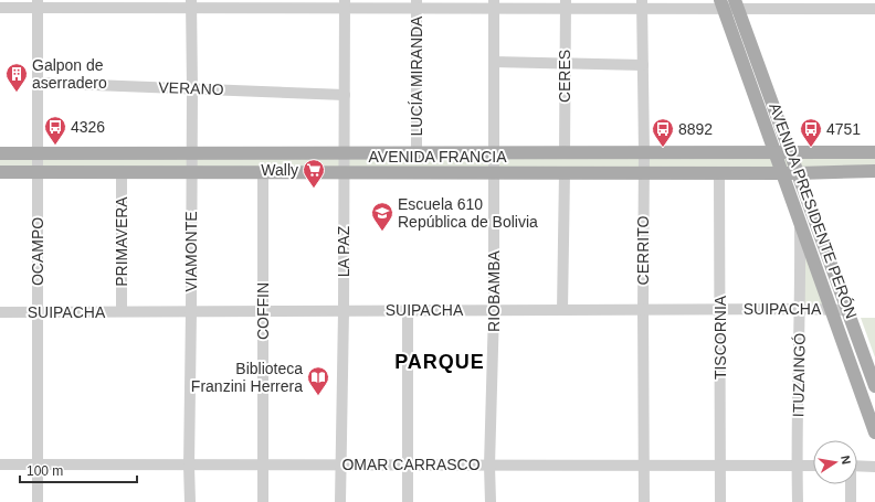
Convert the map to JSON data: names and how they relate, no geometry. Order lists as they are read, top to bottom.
{
  "streets": {
    "main road": ["AVENIDA FRANCIA", "AVENIDA PRESIDENTE PERÓN"],
    "street": [
      "LUCÍA MIRANDA",
      "CERES",
      "VERANO",
      "PRIMAVERA",
      "CERRITO",
      "OCAMPO",
      "VIAMONTE",
      "LA PAZ",
      "RIOBAMBA",
      "SUIPACHA",
      "COFFIN",
      "TISCORNIA",
      "ITUZAINGÓ",
      "OMAR CARRASCO"
    ]
  },
  "crossings": [
    ["LUCÍA MIRANDA", "AVENIDA FRANCIA"],
    ["CERES", "AVENIDA FRANCIA"],
    ["VERANO", "OCAMPO"],
    ["VERANO", "VIAMONTE"],
    ["VERANO", "LA PAZ"],
    ["AVENIDA FRANCIA", "AVENIDA PRESIDENTE PERÓN"],
    ["AVENIDA FRANCIA", "PRIMAVERA"],
    ["AVENIDA FRANCIA", "CERRITO"],
    ["AVENIDA FRANCIA", "OCAMPO"],
    ["AVENIDA FRANCIA", "VIAMONTE"],
    ["AVENIDA FRANCIA", "LA PAZ"],
    ["AVENIDA FRANCIA", "RIOBAMBA"],
    ["AVENIDA FRANCIA", "COFFIN"],
    ["AVENIDA FRANCIA", "TISCORNIA"],
    ["AVENIDA PRESIDENTE PERÓN", "SUIPACHA"],
    ["AVENIDA PRESIDENTE PERÓN", "ITUZAINGÓ"],
    ["PRIMAVERA", "SUIPACHA"],
    ["CERRITO", "SUIPACHA"],
    ["CERRITO", "OMAR CARRASCO"],
    ["OCAMPO", "SUIPACHA"],
    ["OCAMPO", "OMAR CARRASCO"],
    ["VIAMONTE", "SUIPACHA"],
    ["VIAMONTE", "OMAR CARRASCO"],
    ["LA PAZ", "SUIPACHA"],
    ["LA PAZ", "OMAR CARRASCO"],
    ["RIOBAMBA", "SUIPACHA"],
    ["RIOBAMBA", "OMAR CARRASCO"],
    ["SUIPACHA", "COFFIN"],
    ["SUIPACHA", "TISCORNIA"],
    ["SUIPACHA", "ITUZAINGÓ"],
    ["COFFIN", "OMAR CARRASCO"],
    ["TISCORNIA", "OMAR CARRASCO"],
    ["ITUZAINGÓ", "OMAR CARRASCO"]
  ],
  "districts": ["PARQUE"],
  "places": {
    "building": ["Galpon de aserradero"],
    "bus stop": ["4326", "8892", "4751"],
    "supermarket": ["Wally"],
    "school or university": ["Escuela 610 República de Bolivia"],
    "library": ["Biblioteca Franzini Herrera"]
  },
  "scale_bar": "100 m",
  "north": "right"
}
